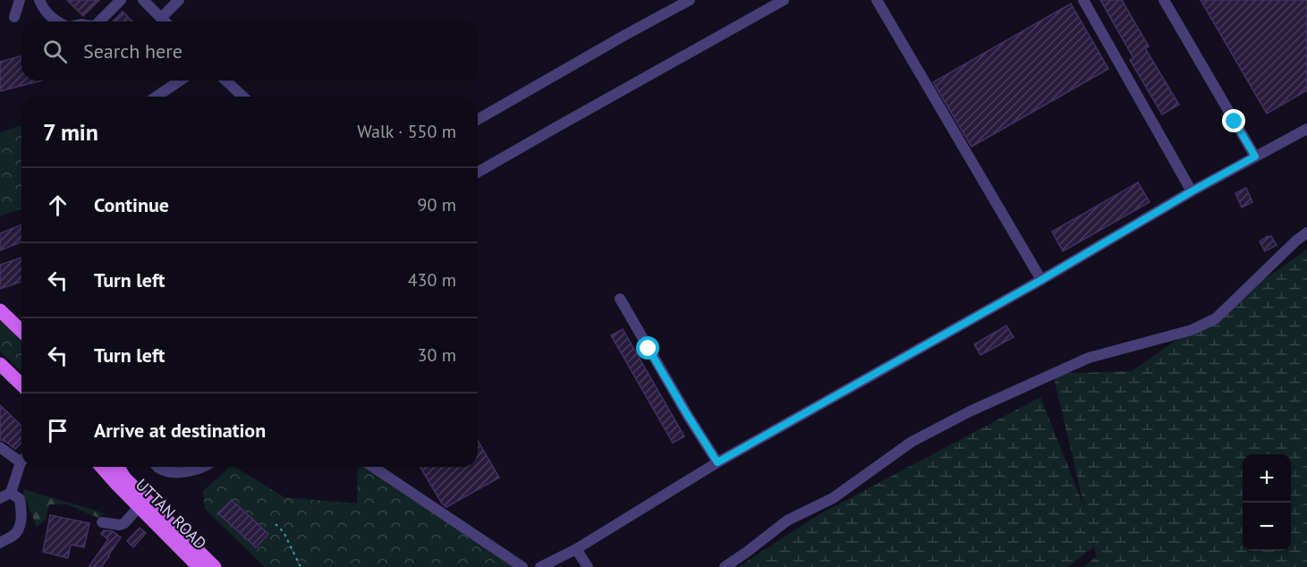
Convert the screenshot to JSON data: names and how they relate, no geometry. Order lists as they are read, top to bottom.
{
  "streets": {
    "main road": ["UTTAN ROAD"]
  },
  "page": {
    "search": "Search here",
    "heading": ["7 min", "Walk · 550 m"],
    "list": [
      ["Continue", "90 m"],
      ["Turn left", "430 m"],
      ["Turn left", "30 m"],
      "Arrive at destination"
    ],
    "map_buttons": ["+", "−"]
  }
}
